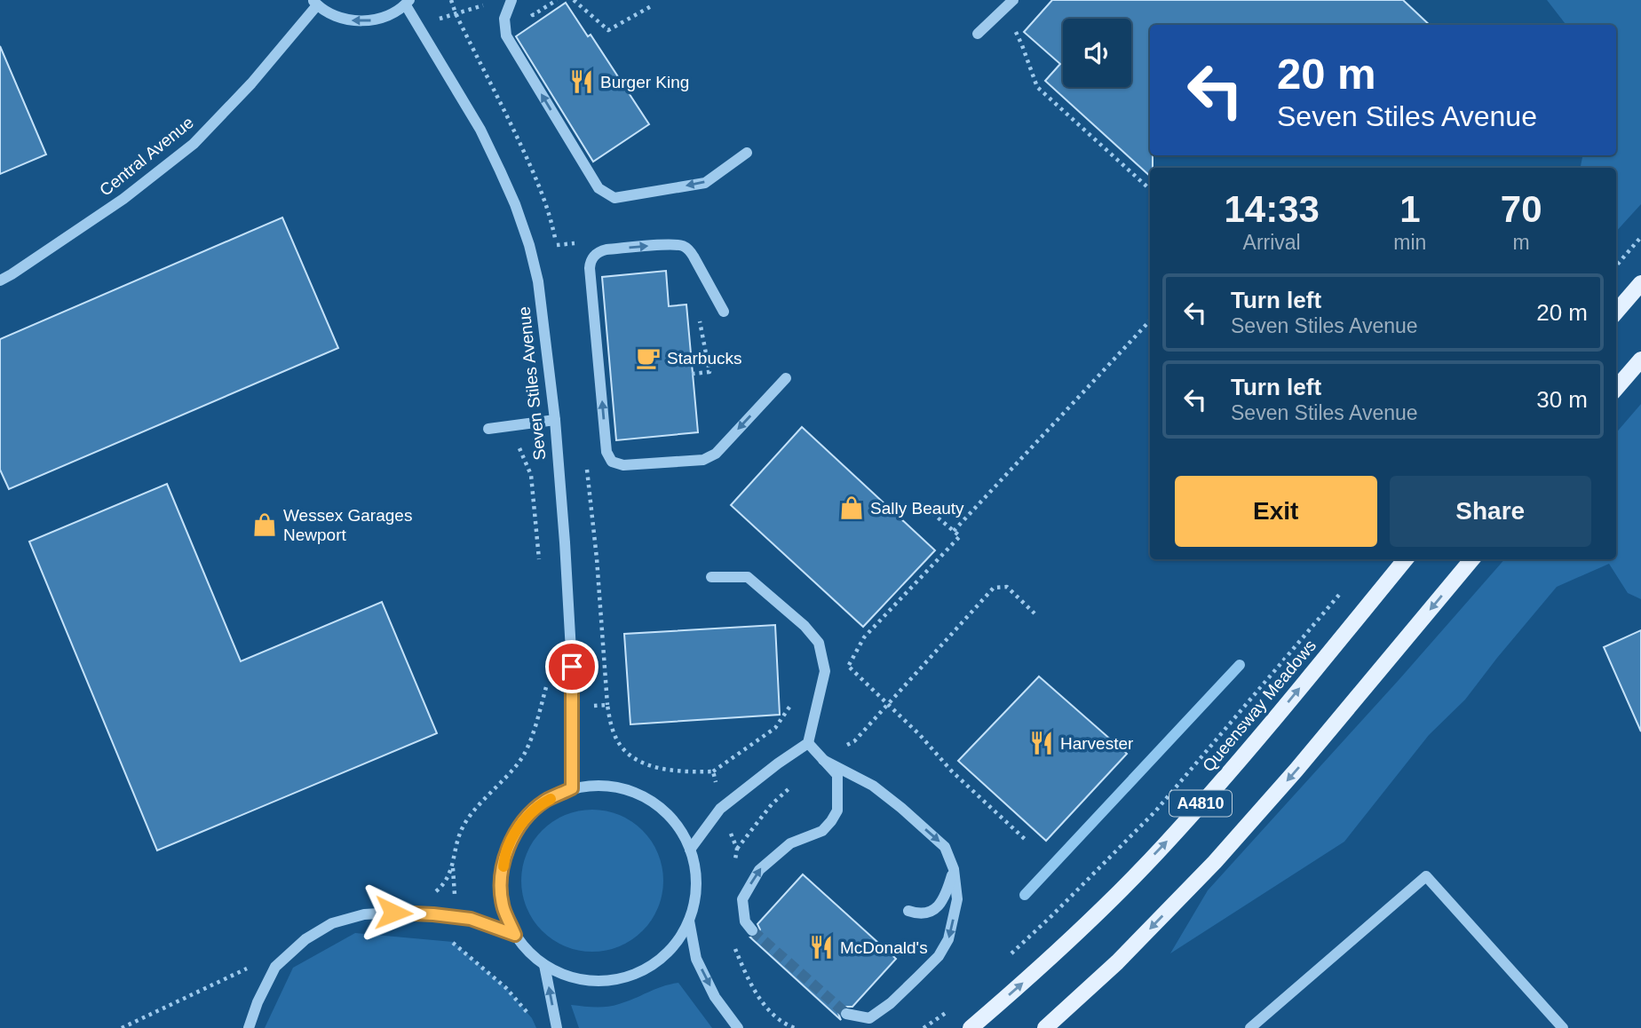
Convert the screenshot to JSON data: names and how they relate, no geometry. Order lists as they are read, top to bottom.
{
  "streets": {
    "main road": ["Queensway Meadows", "A4810"],
    "street": ["Central Avenue", "Seven Stiles Avenue"]
  },
  "places": {
    "restaurant": ["Burger King", "Harvester", "McDonald's"],
    "cafe": ["Starbucks"],
    "shop": ["Sally Beauty", "Wessex Garages Newport"]
  },
  "page": {
    "turn": ["20 m", "Seven Stiles Avenue"],
    "eta": [
      "14:33",
      "Arrival",
      "1",
      "min",
      "70",
      "m"
    ],
    "list": [
      {
        "name": "Turn left",
        "note": "Seven Stiles Avenue",
        "value": "20 m"
      },
      {
        "name": "Turn left",
        "note": "Seven Stiles Avenue",
        "value": "30 m"
      }
    ],
    "buttons": ["Exit", "Share"]
  }
}
